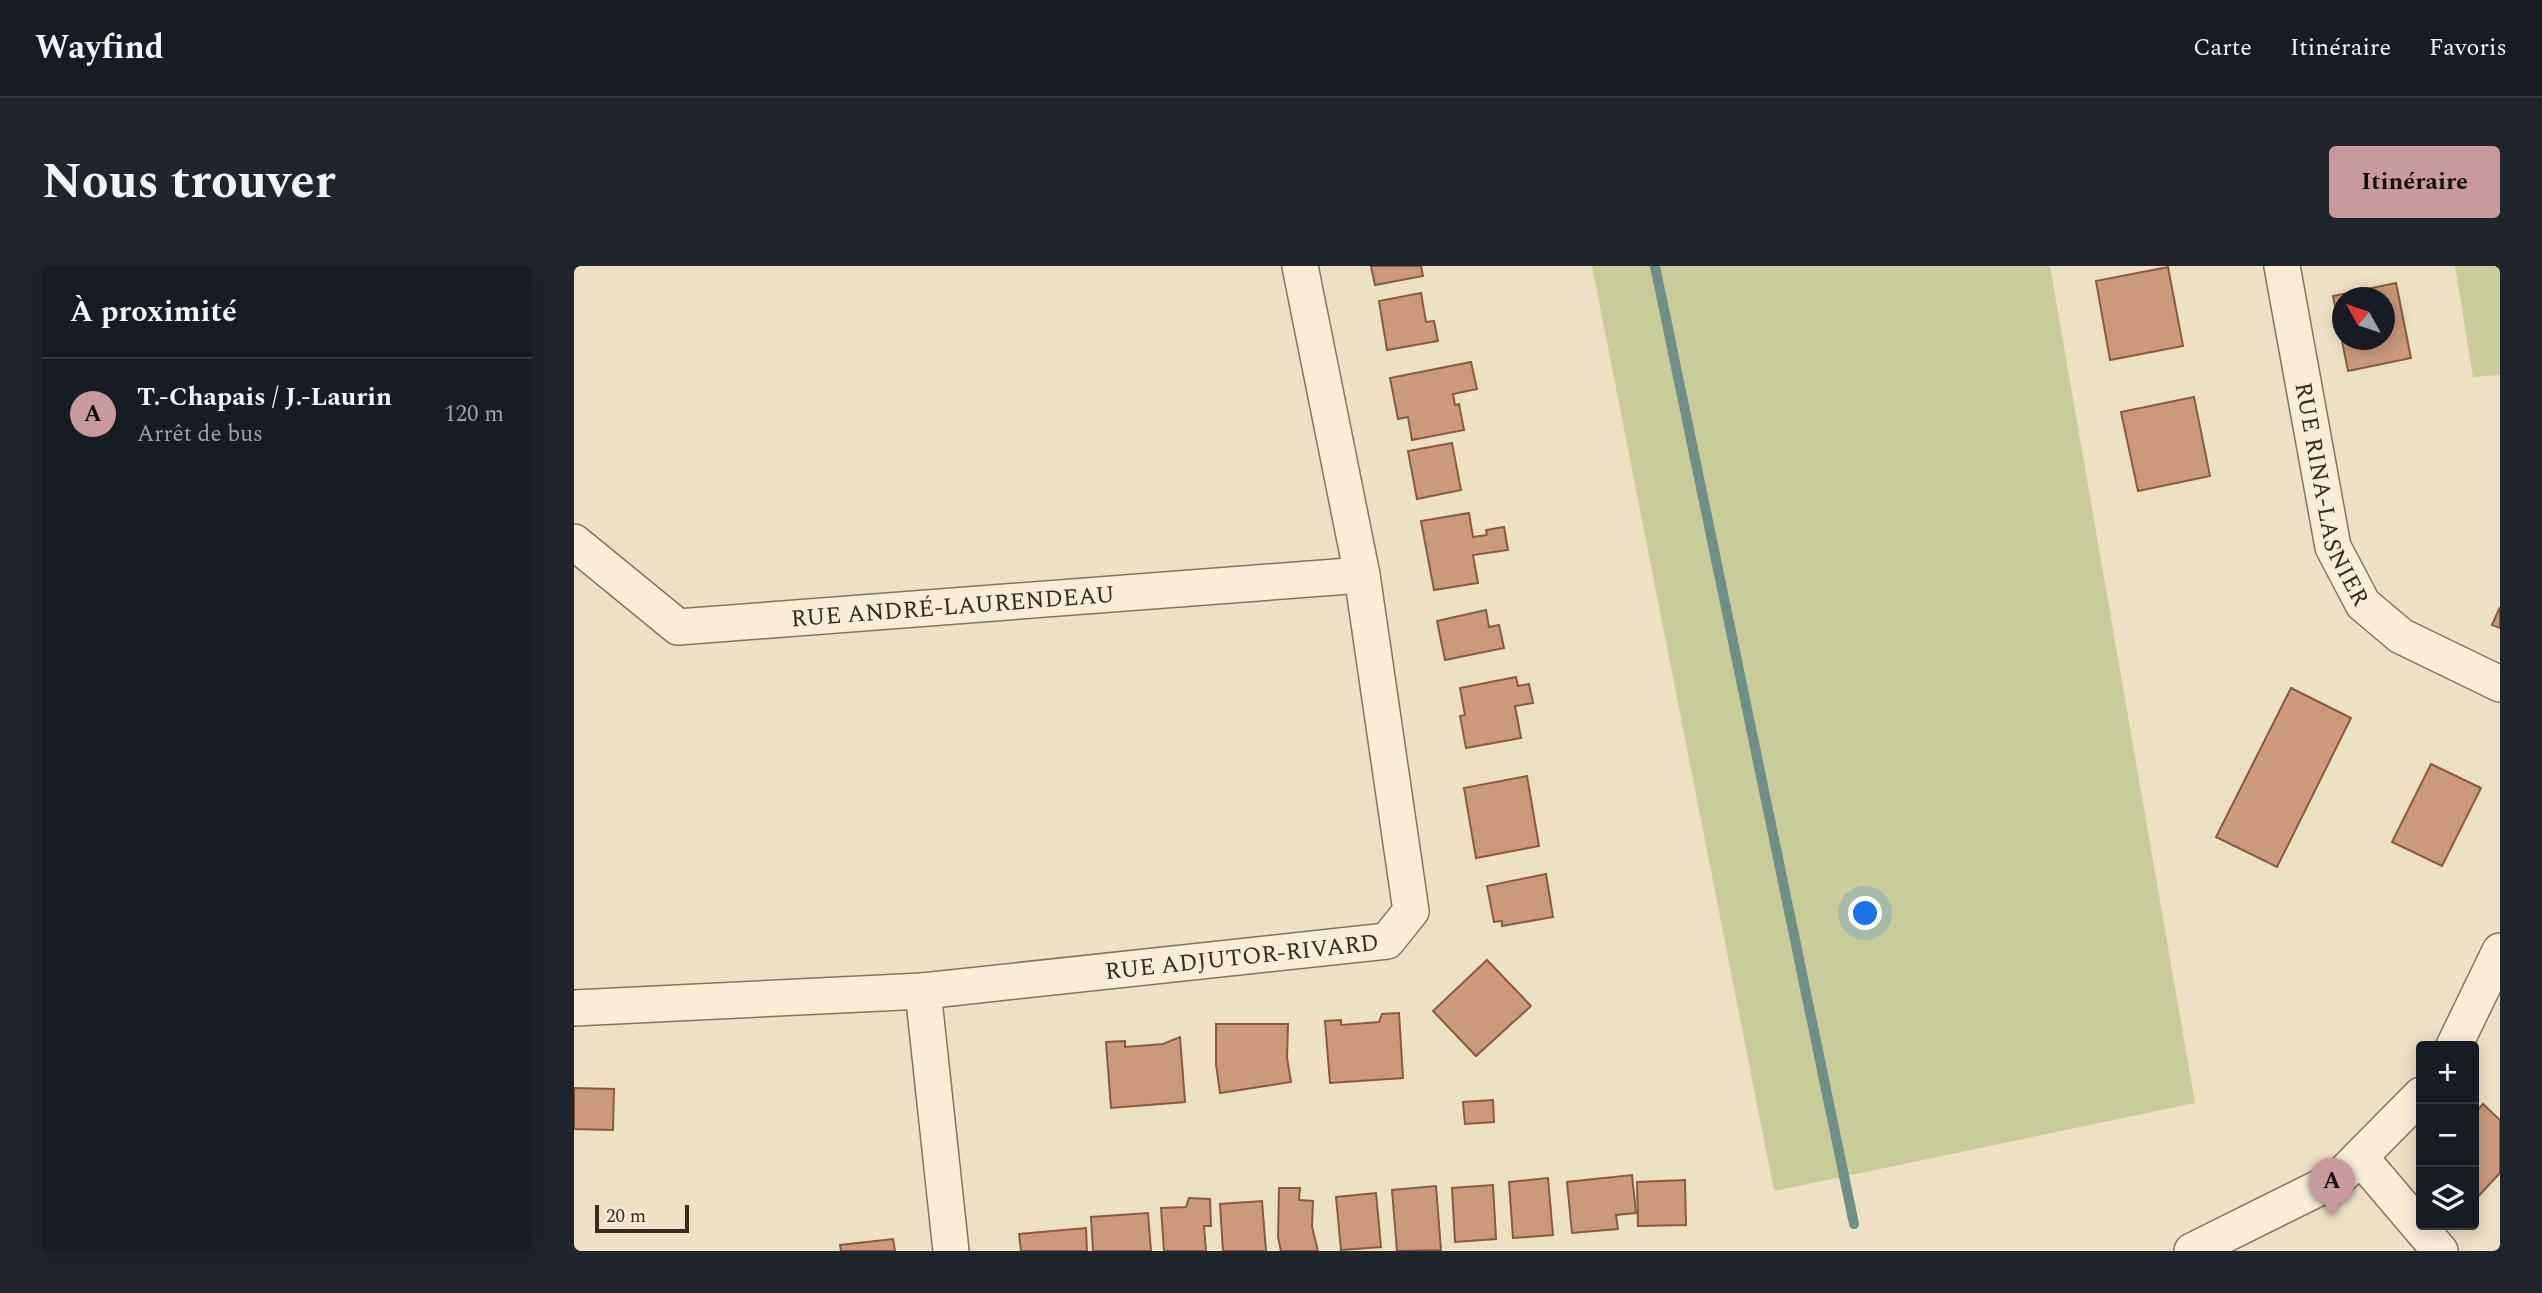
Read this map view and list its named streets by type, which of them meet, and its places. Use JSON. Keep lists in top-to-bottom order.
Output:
{
  "streets": {
    "street": ["RUE RINA-LASNIER", "RUE ANDRÉ-LAURENDEAU", "RUE ADJUTOR-RIVARD"]
  },
  "crossings": [
    ["RUE ANDRÉ-LAURENDEAU", "RUE ADJUTOR-RIVARD"]
  ],
  "scale_bar": "20 m",
  "north": "top left",
  "page": {
    "header": "Wayfind",
    "nav": ["Carte", "Itinéraire", "Favoris"],
    "title": "Nous trouver",
    "buttons": "Itinéraire",
    "heading": "À proximité",
    "list": [
      {
        "mark": "A",
        "name": "T.-Chapais / J.-Laurin",
        "note": "Arrêt de bus",
        "value": "120 m"
      }
    ],
    "map_buttons": ["+", "−"],
    "pins": "A",
    "scale": "20 m"
  }
}
